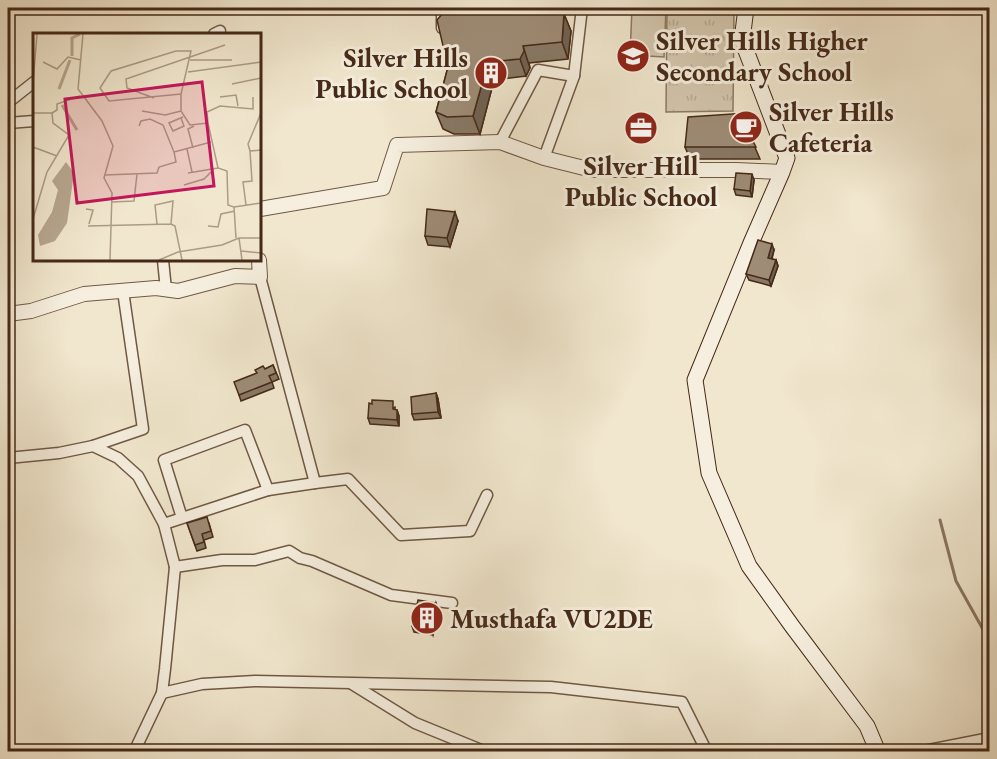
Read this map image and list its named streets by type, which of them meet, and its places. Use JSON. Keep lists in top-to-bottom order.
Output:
{
  "places": {
    "school or university": ["Silver Hills Higher Secondary School"],
    "building": ["Silver Hills Public School", "Musthafa VU2DE"],
    "cafe": ["Silver Hills Cafeteria"],
    "office": ["Silver Hill Public School"]
  }
}
